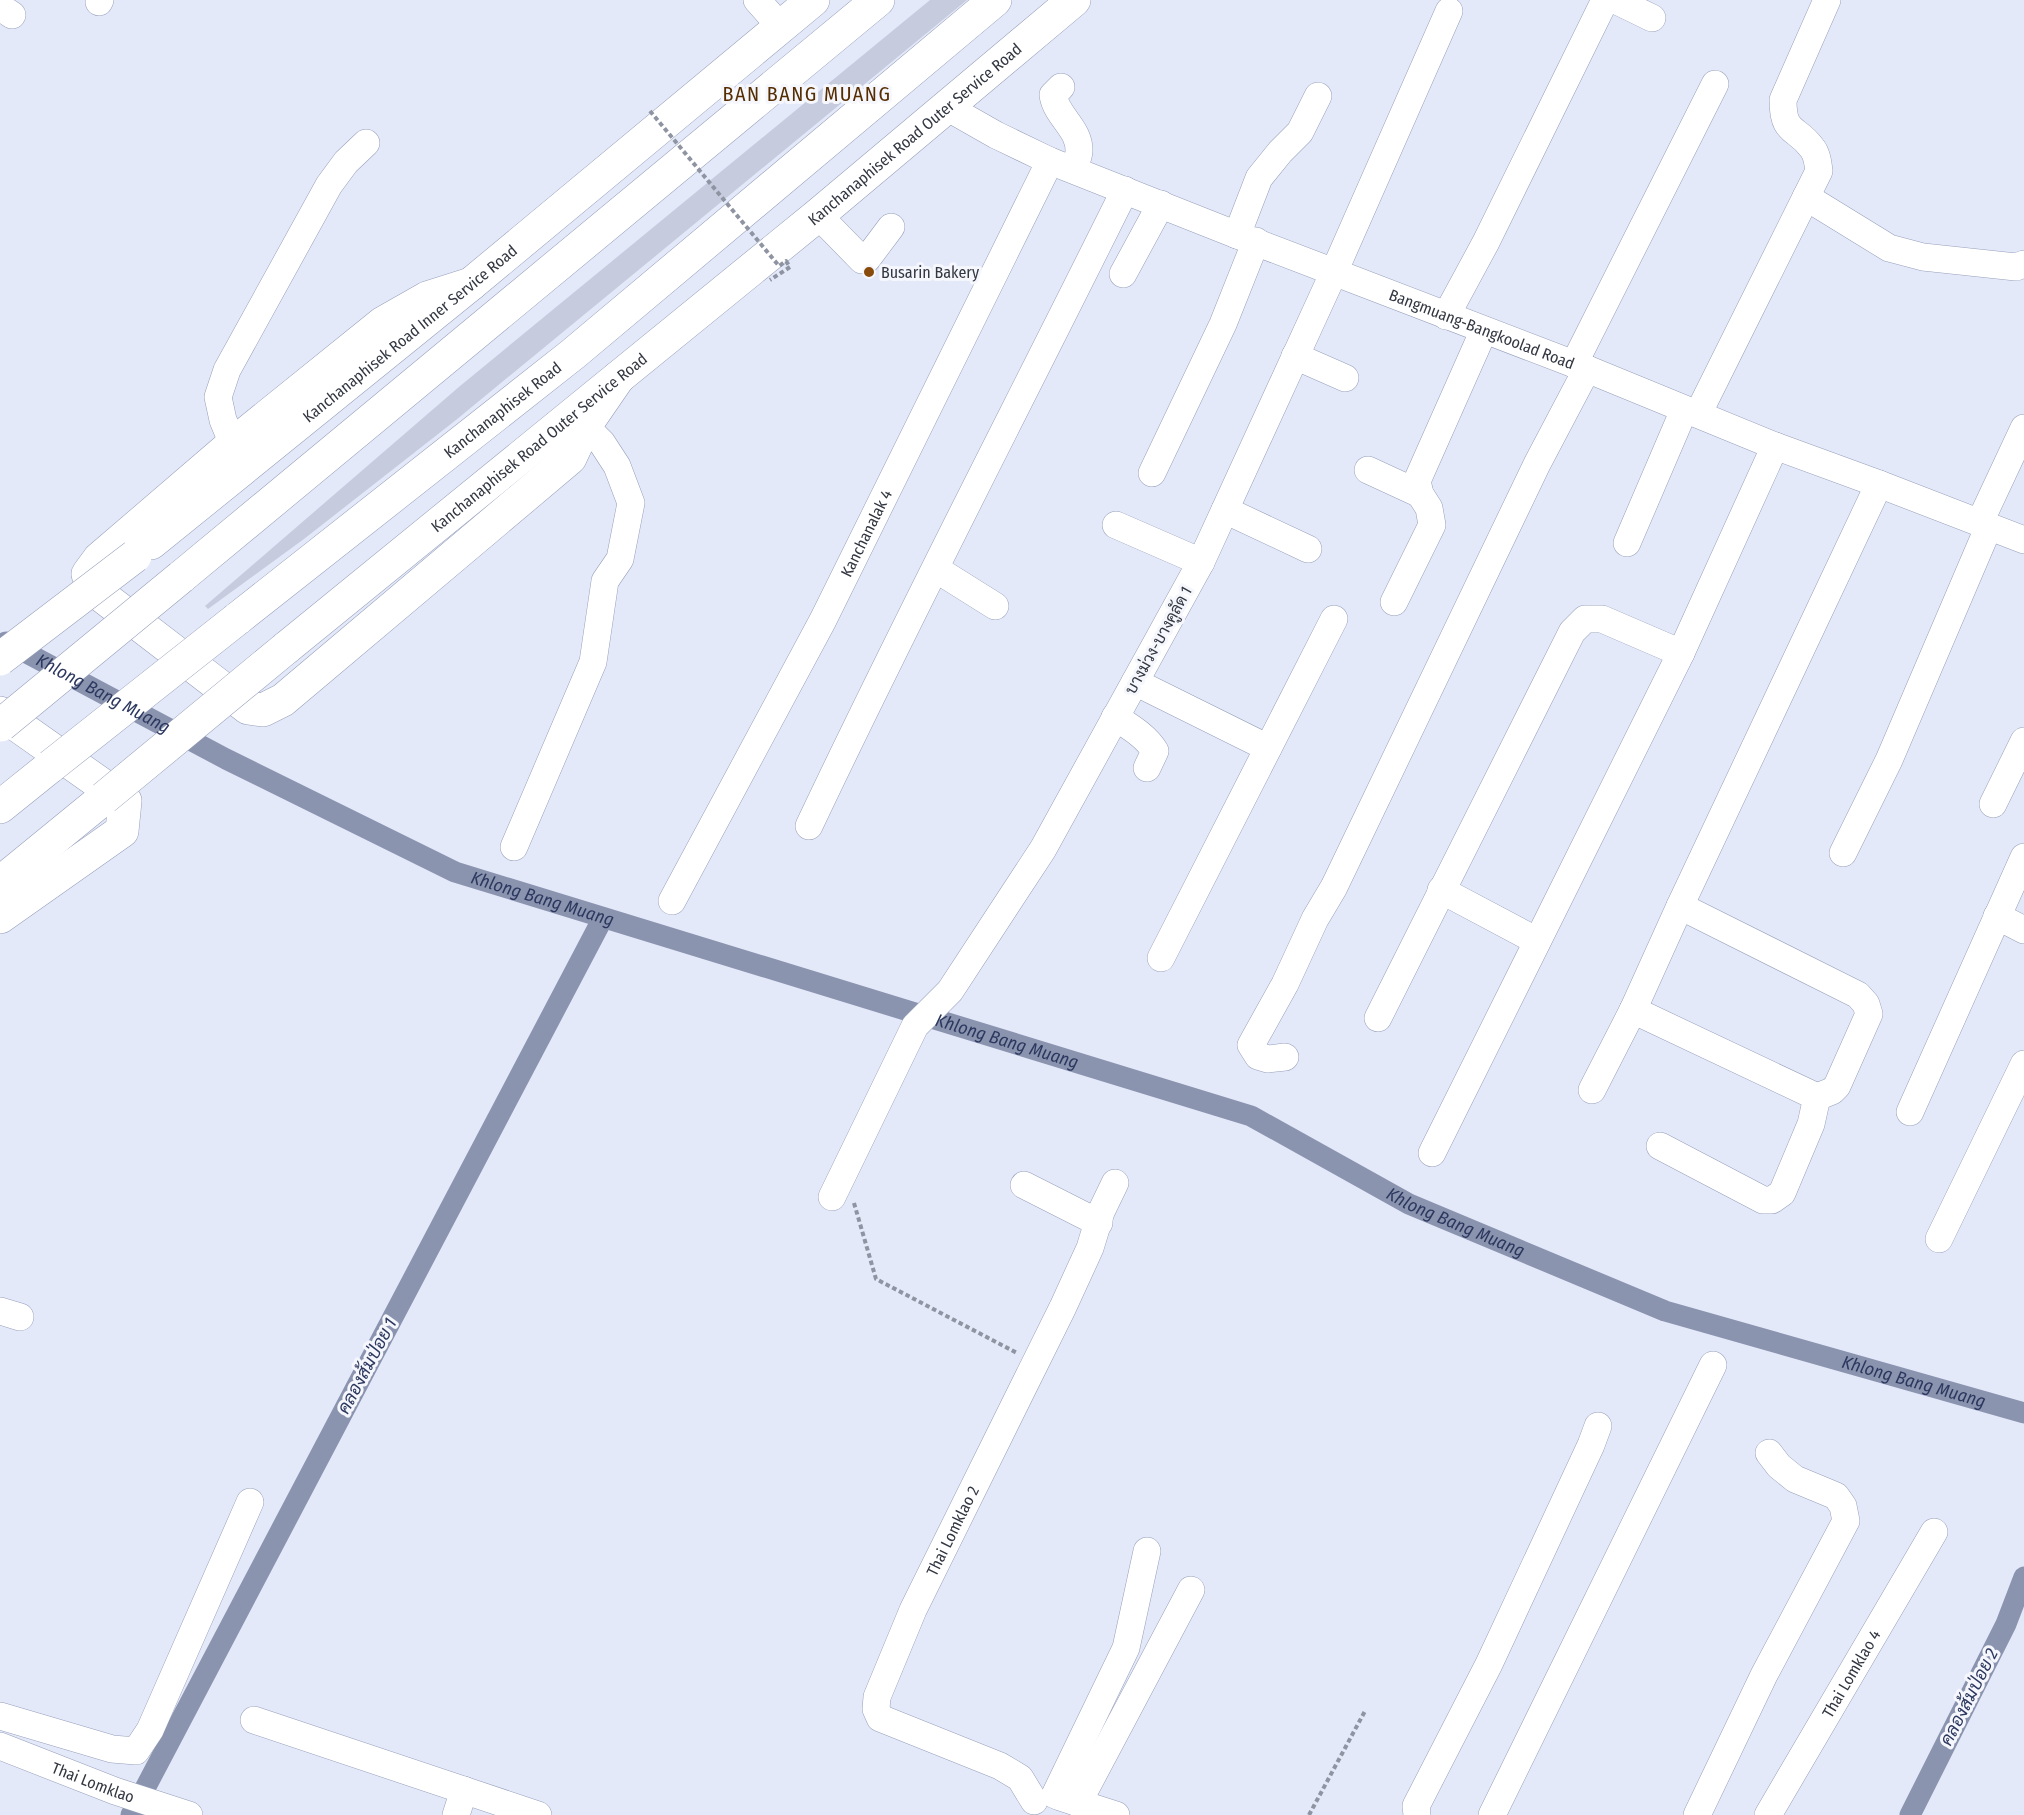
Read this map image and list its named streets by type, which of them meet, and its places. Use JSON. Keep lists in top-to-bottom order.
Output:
{
  "streets": {
    "main road": ["Kanchanaphisek Road Outer Service Road", "Kanchanaphisek Road Inner Service Road", "Kanchanaphisek Road"],
    "street": [
      "Bangmuang-Bangkoolad Road",
      "Kanchanalak 4",
      "บางม่วง-บางคูลัด 1",
      "Thai Lomklao 2",
      "Thai Lomklao 4",
      "Thai Lomklao"
    ]
  },
  "crossings": [
    ["Kanchanaphisek Road Outer Service Road", "Bangmuang-Bangkoolad Road"],
    ["Bangmuang-Bangkoolad Road", "Kanchanalak 4"],
    ["Bangmuang-Bangkoolad Road", "บางม่วง-บางคูลัด 1"]
  ],
  "districts": ["BAN BANG MUANG"],
  "water": ["Khlong Bang Muang", "คลองส้มป่อย 1", "คลองส้มป่อย 2"],
  "places": ["Busarin Bakery"]
}
